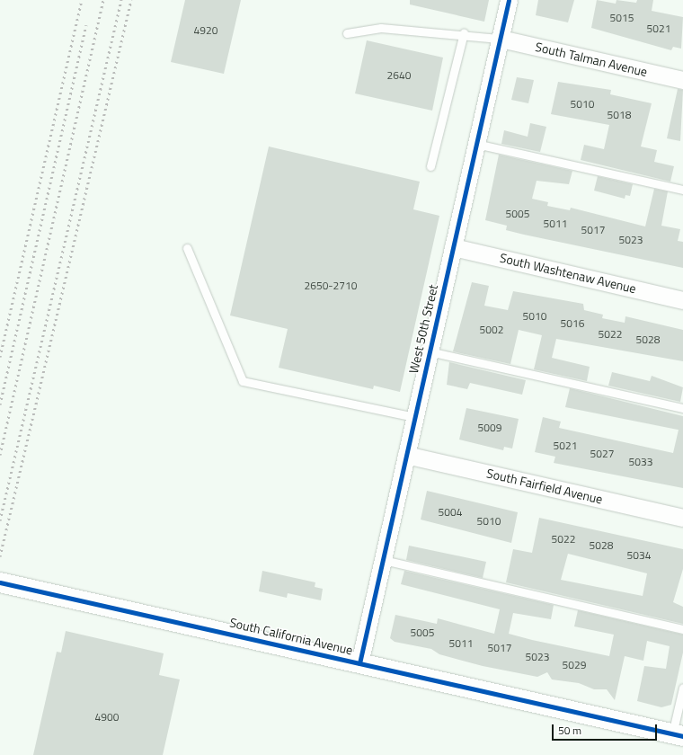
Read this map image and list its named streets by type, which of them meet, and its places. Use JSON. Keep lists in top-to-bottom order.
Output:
{
  "streets": {
    "street": [
      "South Talman Avenue",
      "South Washtenaw Avenue",
      "West 50th Street",
      "South Fairfield Avenue",
      "South California Avenue"
    ]
  },
  "crossings": [
    ["South Talman Avenue", "West 50th Street"],
    ["South Washtenaw Avenue", "West 50th Street"],
    ["West 50th Street", "South Fairfield Avenue"],
    ["West 50th Street", "South California Avenue"]
  ],
  "house_numbers": [
    "5015",
    "5021",
    "4920",
    "2640",
    "5010",
    "5018",
    "5005",
    "5011",
    "5017",
    "5023",
    "2650-2710",
    "5010",
    "5016",
    "5002",
    "5022",
    "5028",
    "5009",
    "5021",
    "5027",
    "5033",
    "5004",
    "5010",
    "5022",
    "5028",
    "5034",
    "5005",
    "5011",
    "5017",
    "5023",
    "5029",
    "4900"
  ],
  "scale_bar": "50 m"
}
